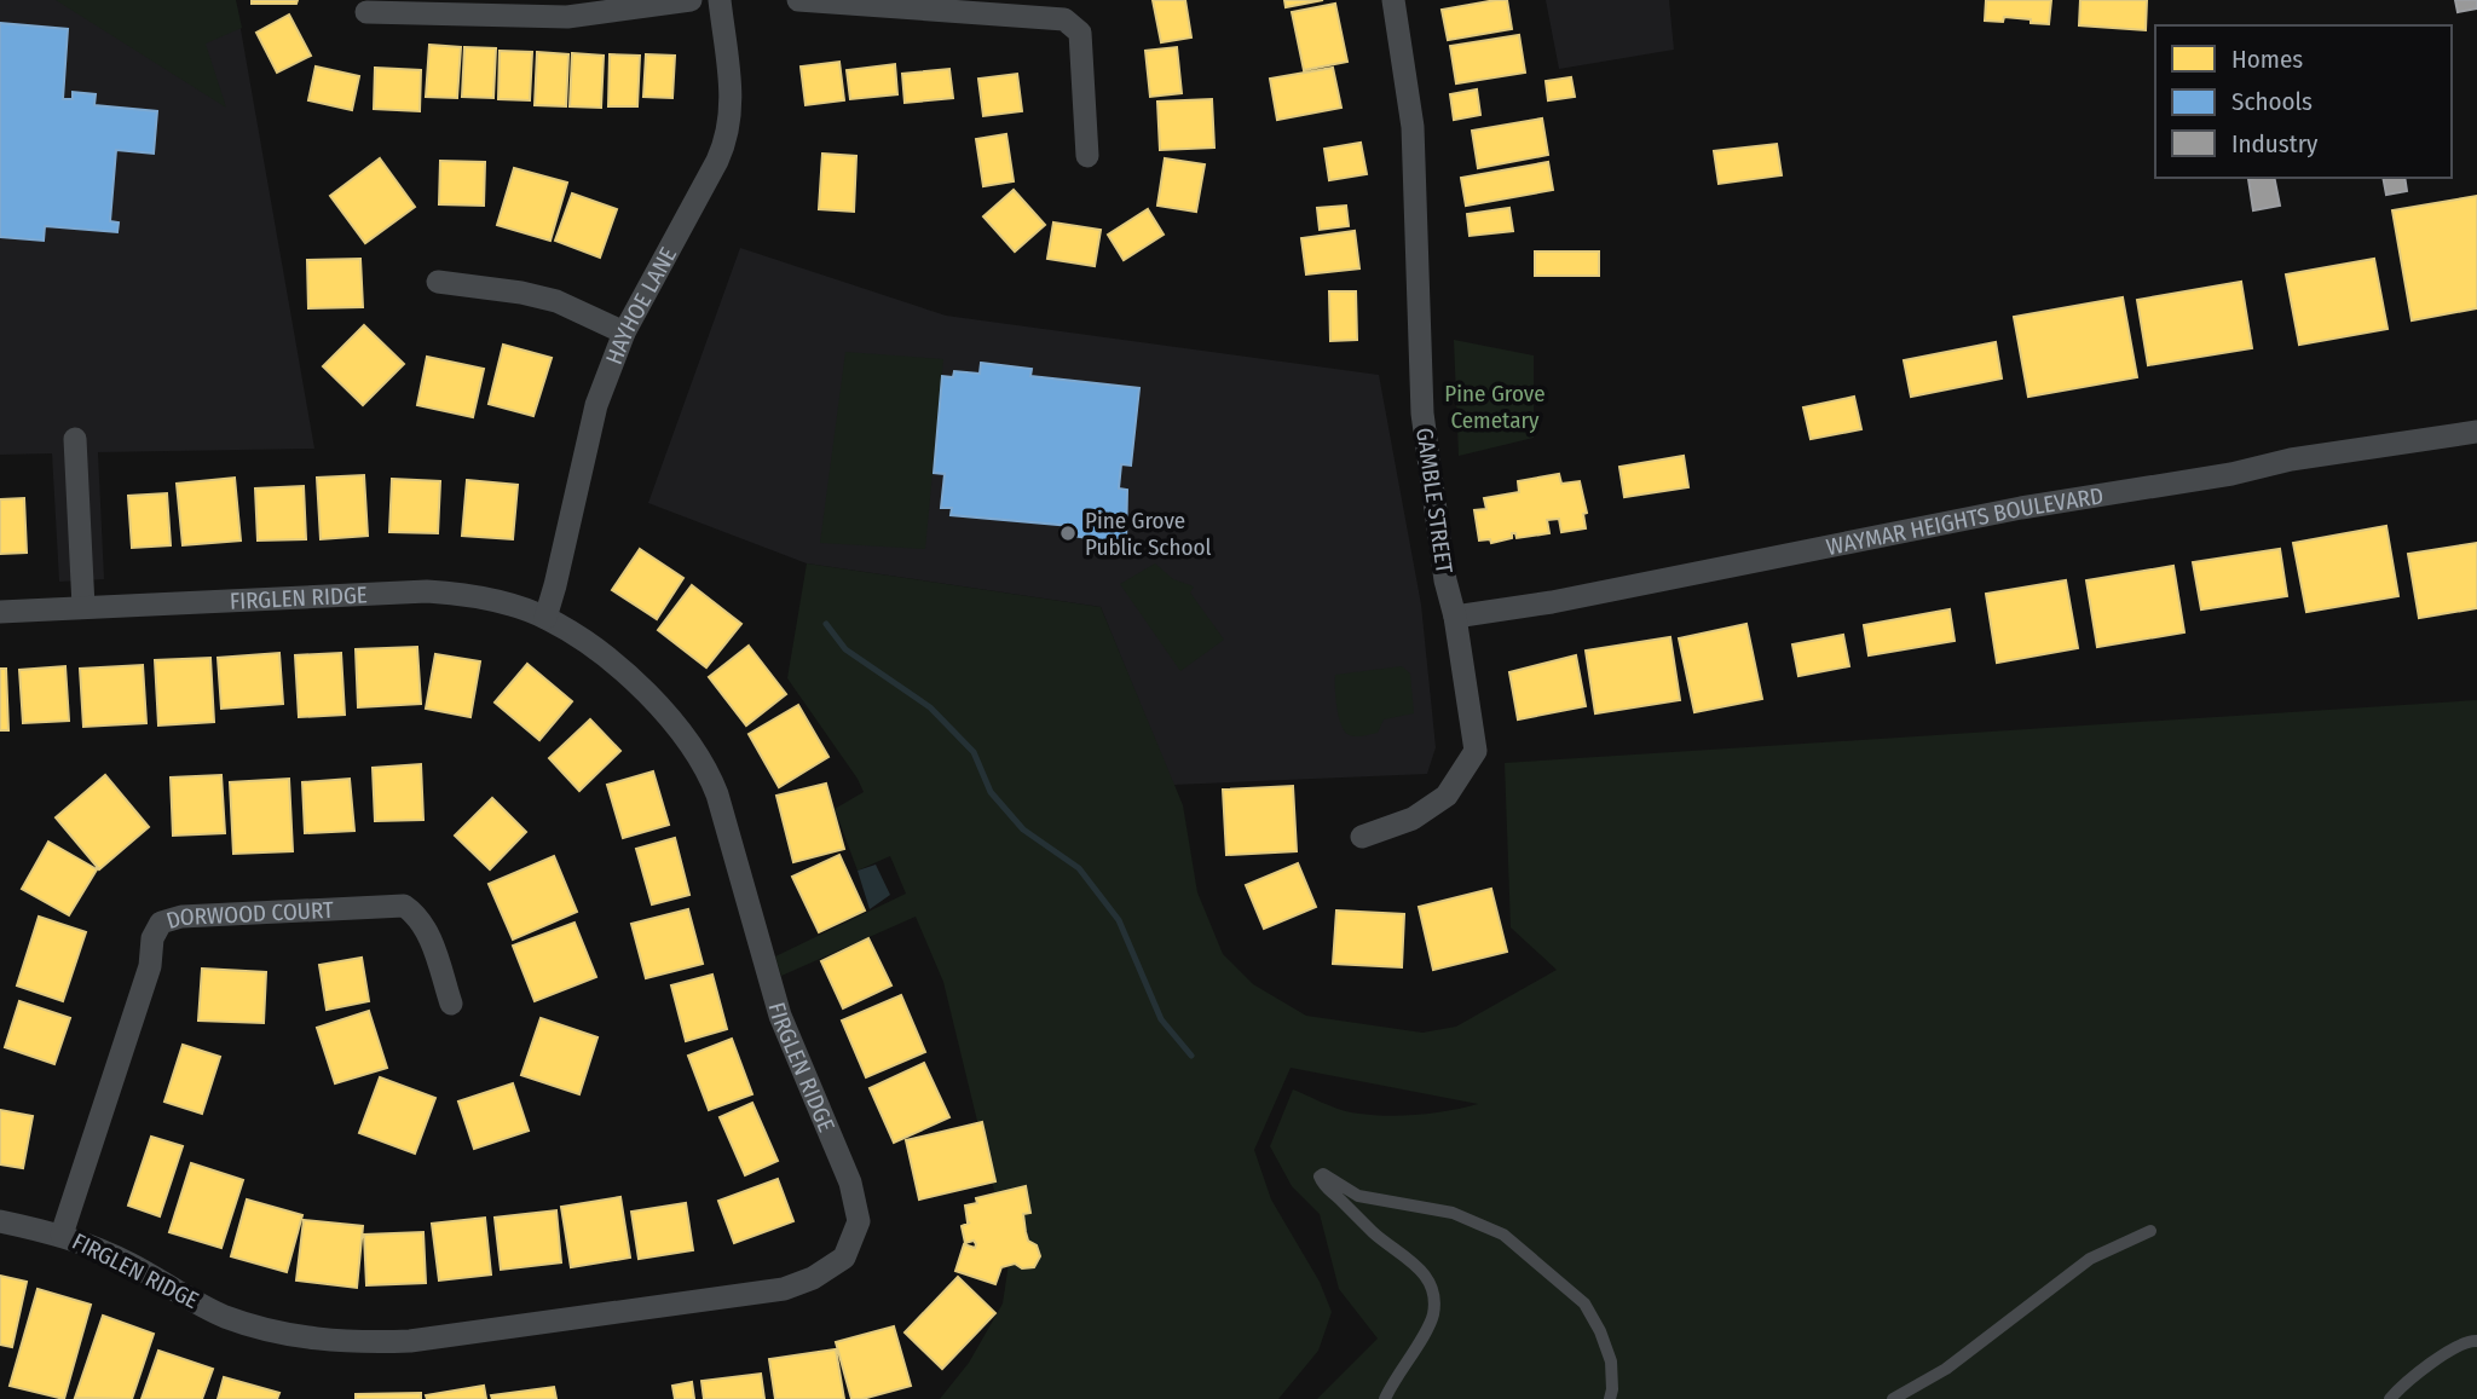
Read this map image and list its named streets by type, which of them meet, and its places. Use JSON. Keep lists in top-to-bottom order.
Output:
{
  "streets": {
    "street": [
      "HAYHOE LANE",
      "GAMBLE STREET",
      "WAYMAR HEIGHTS BOULEVARD",
      "FIRGLEN RIDGE",
      "DORWOOD COURT"
    ]
  },
  "crossings": [
    ["HAYHOE LANE", "FIRGLEN RIDGE"],
    ["GAMBLE STREET", "WAYMAR HEIGHTS BOULEVARD"],
    ["FIRGLEN RIDGE", "DORWOOD COURT"]
  ],
  "parks": ["Pine Grove Cemetary"],
  "places": ["Pine Grove Public School"],
  "legend": ["Homes", "Schools", "Industry"]
}
